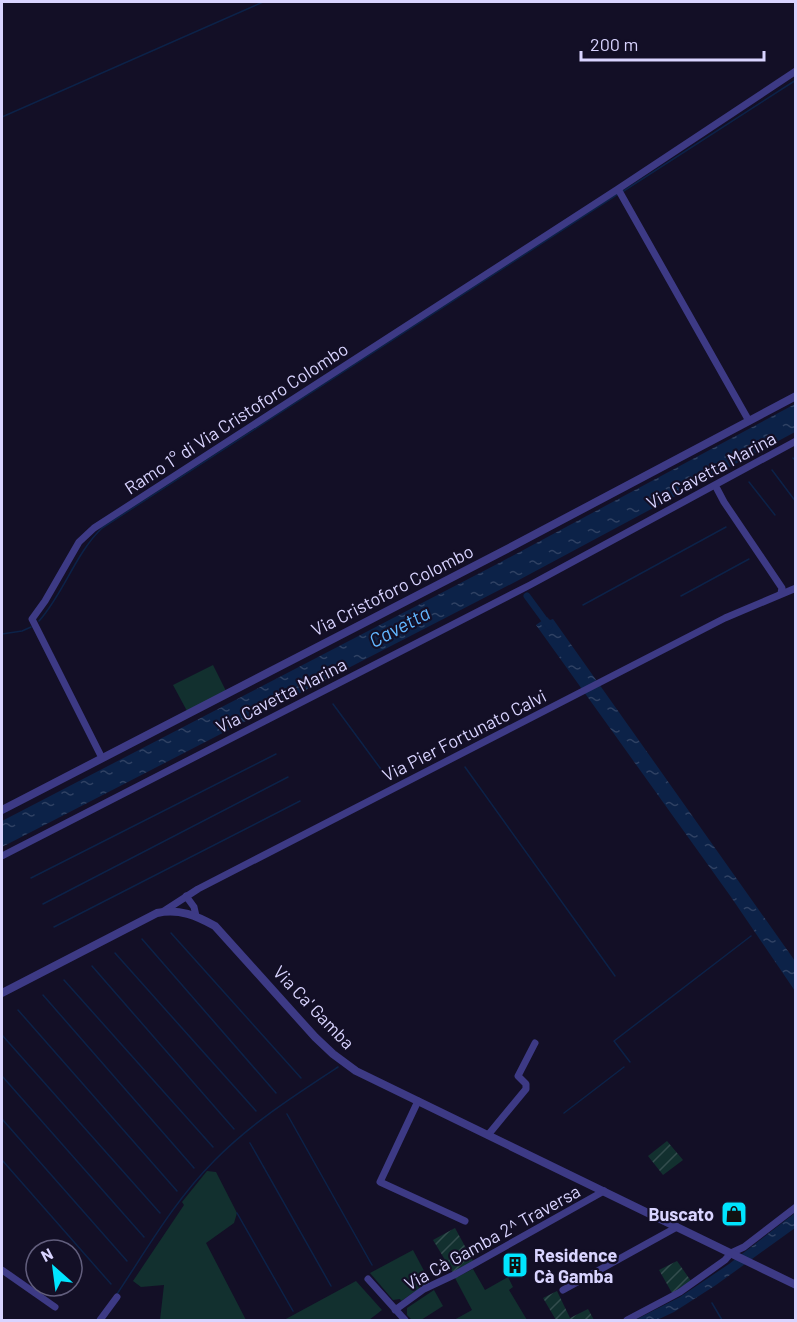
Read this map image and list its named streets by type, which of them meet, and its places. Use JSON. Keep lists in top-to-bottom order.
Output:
{
  "streets": {
    "street": [
      "Ramo 1° di Via Cristoforo Colombo",
      "Via Cavetta Marina",
      "Via Cristoforo Colombo",
      "Via Pier Fortunato Calvi",
      "Via Ca' Gamba",
      "Via Cà Gamba 2^ Traversa"
    ]
  },
  "crossings": [
    ["Ramo 1° di Via Cristoforo Colombo", "Via Cristoforo Colombo"],
    ["Via Pier Fortunato Calvi", "Via Ca' Gamba"],
    ["Via Ca' Gamba", "Via Cà Gamba 2^ Traversa"]
  ],
  "water": ["Cavetta"],
  "places": {
    "shop": ["Buscato"],
    "building": ["Residence Cà Gamba"]
  },
  "scale_bar": "200 m",
  "north": "top left"
}
